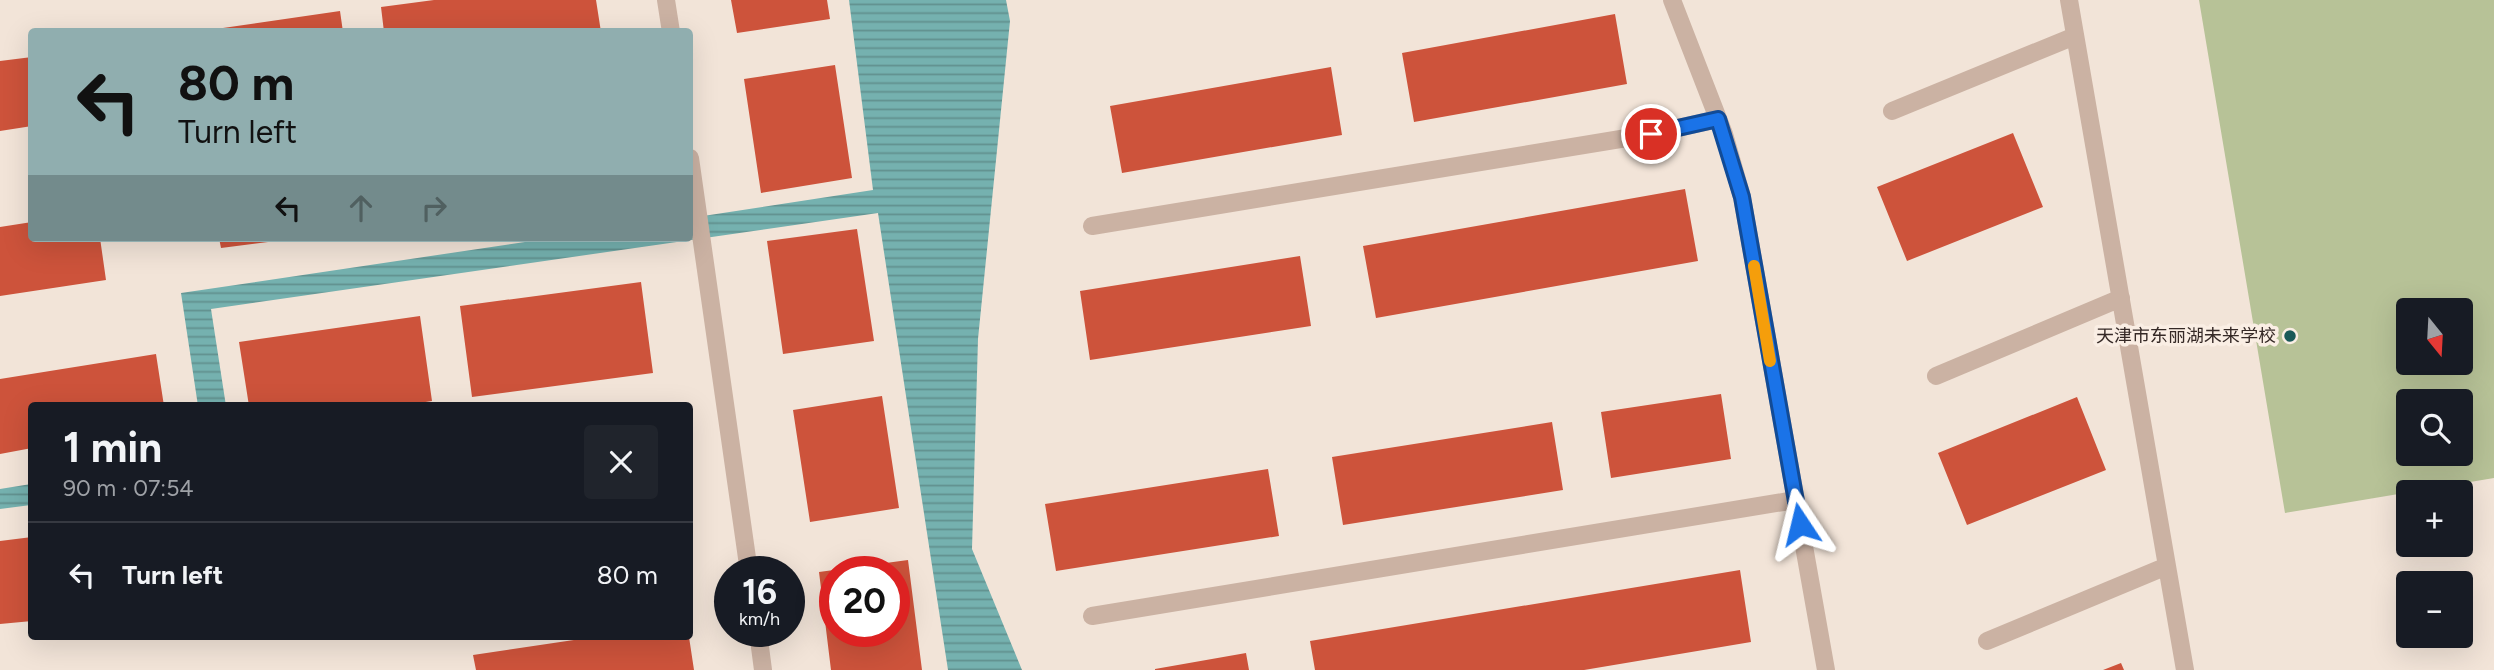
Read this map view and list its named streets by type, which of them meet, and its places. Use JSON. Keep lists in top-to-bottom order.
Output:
{
  "places": ["天津市东丽湖未来学校"],
  "north": "bottom",
  "page": {
    "turn": ["80 m", "Turn left"],
    "map_buttons": ["+", "−"],
    "heading": ["1 min", "90 m · 07:54"],
    "list": [
      {
        "name": "Turn left",
        "value": "80 m"
      }
    ],
    "speed": "16 km/h",
    "limit": "20"
  }
}
